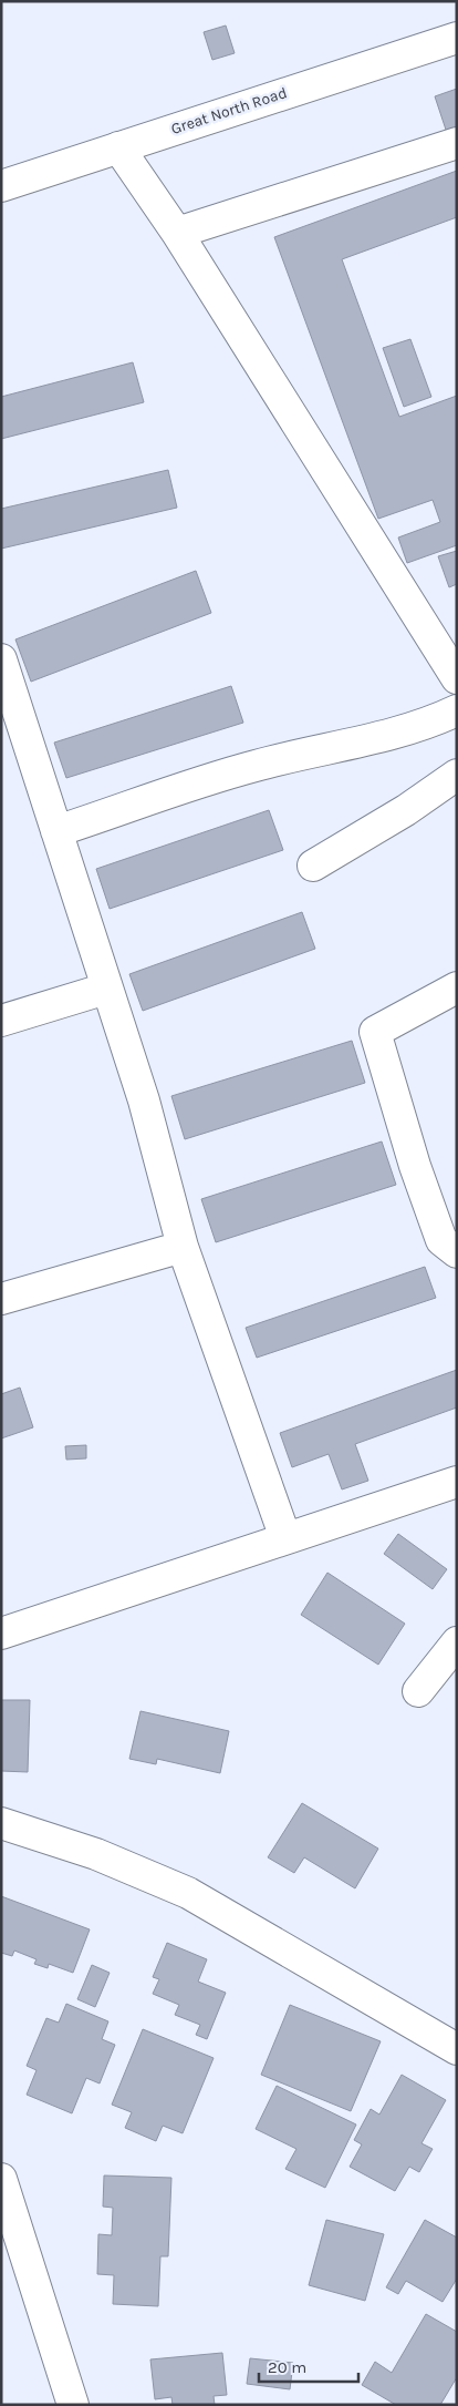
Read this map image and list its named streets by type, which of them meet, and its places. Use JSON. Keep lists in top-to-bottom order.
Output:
{
  "streets": {
    "main road": ["Great North Road"]
  },
  "scale_bar": "20 m"
}
